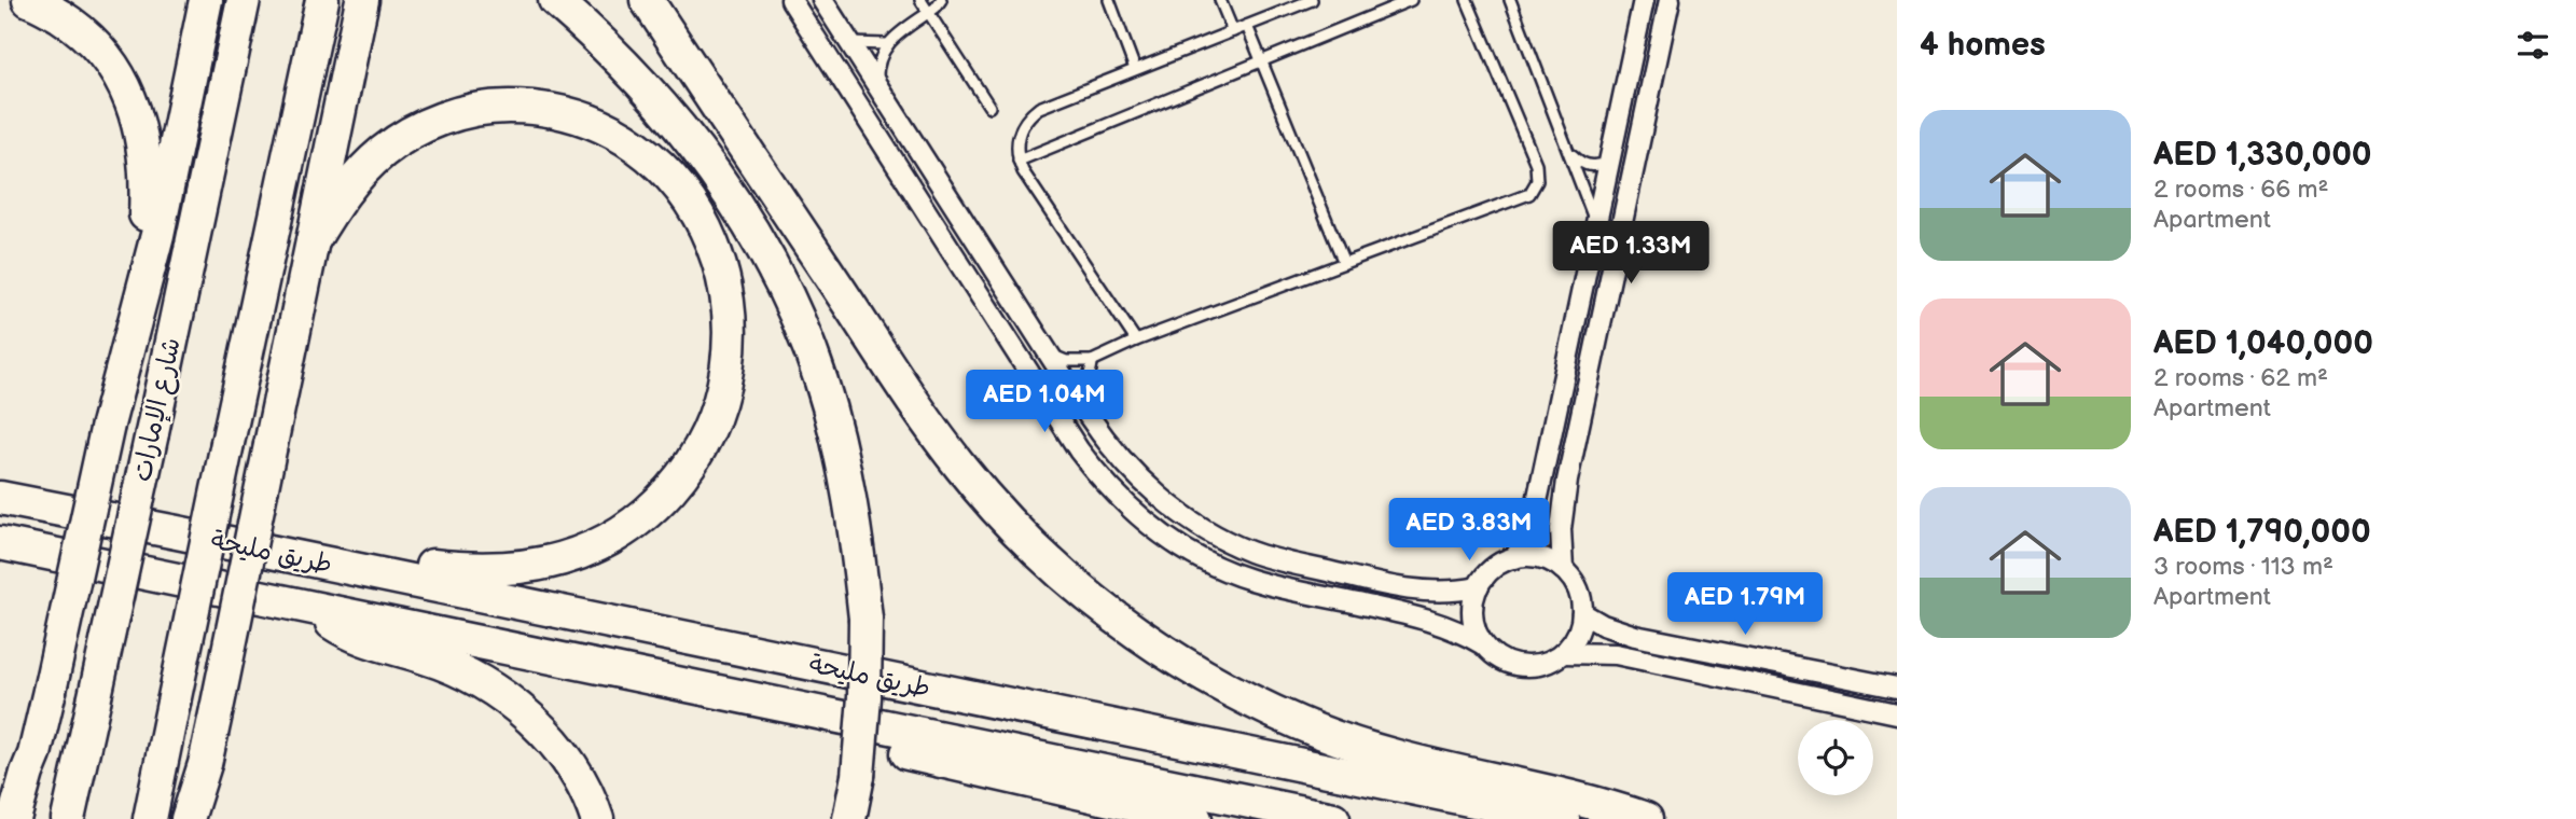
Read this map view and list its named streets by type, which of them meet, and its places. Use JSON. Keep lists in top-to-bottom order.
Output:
{
  "streets": {
    "highway": ["شارع الإمارات", "طريق مليحة"]
  },
  "page": {
    "heading": "4 homes",
    "list": [
      {
        "name": "AED 1,330,000",
        "note": "2 rooms · 66 m² · Apartment"
      },
      {
        "name": "AED 1,040,000",
        "note": "2 rooms · 62 m² · Apartment"
      },
      {
        "name": "AED 1,790,000",
        "note": "3 rooms · 113 m² · Apartment"
      }
    ],
    "price": [
      "AED 1.33M",
      "AED 1.04M",
      "AED 3.83M",
      "AED 1.79M"
    ]
  }
}
